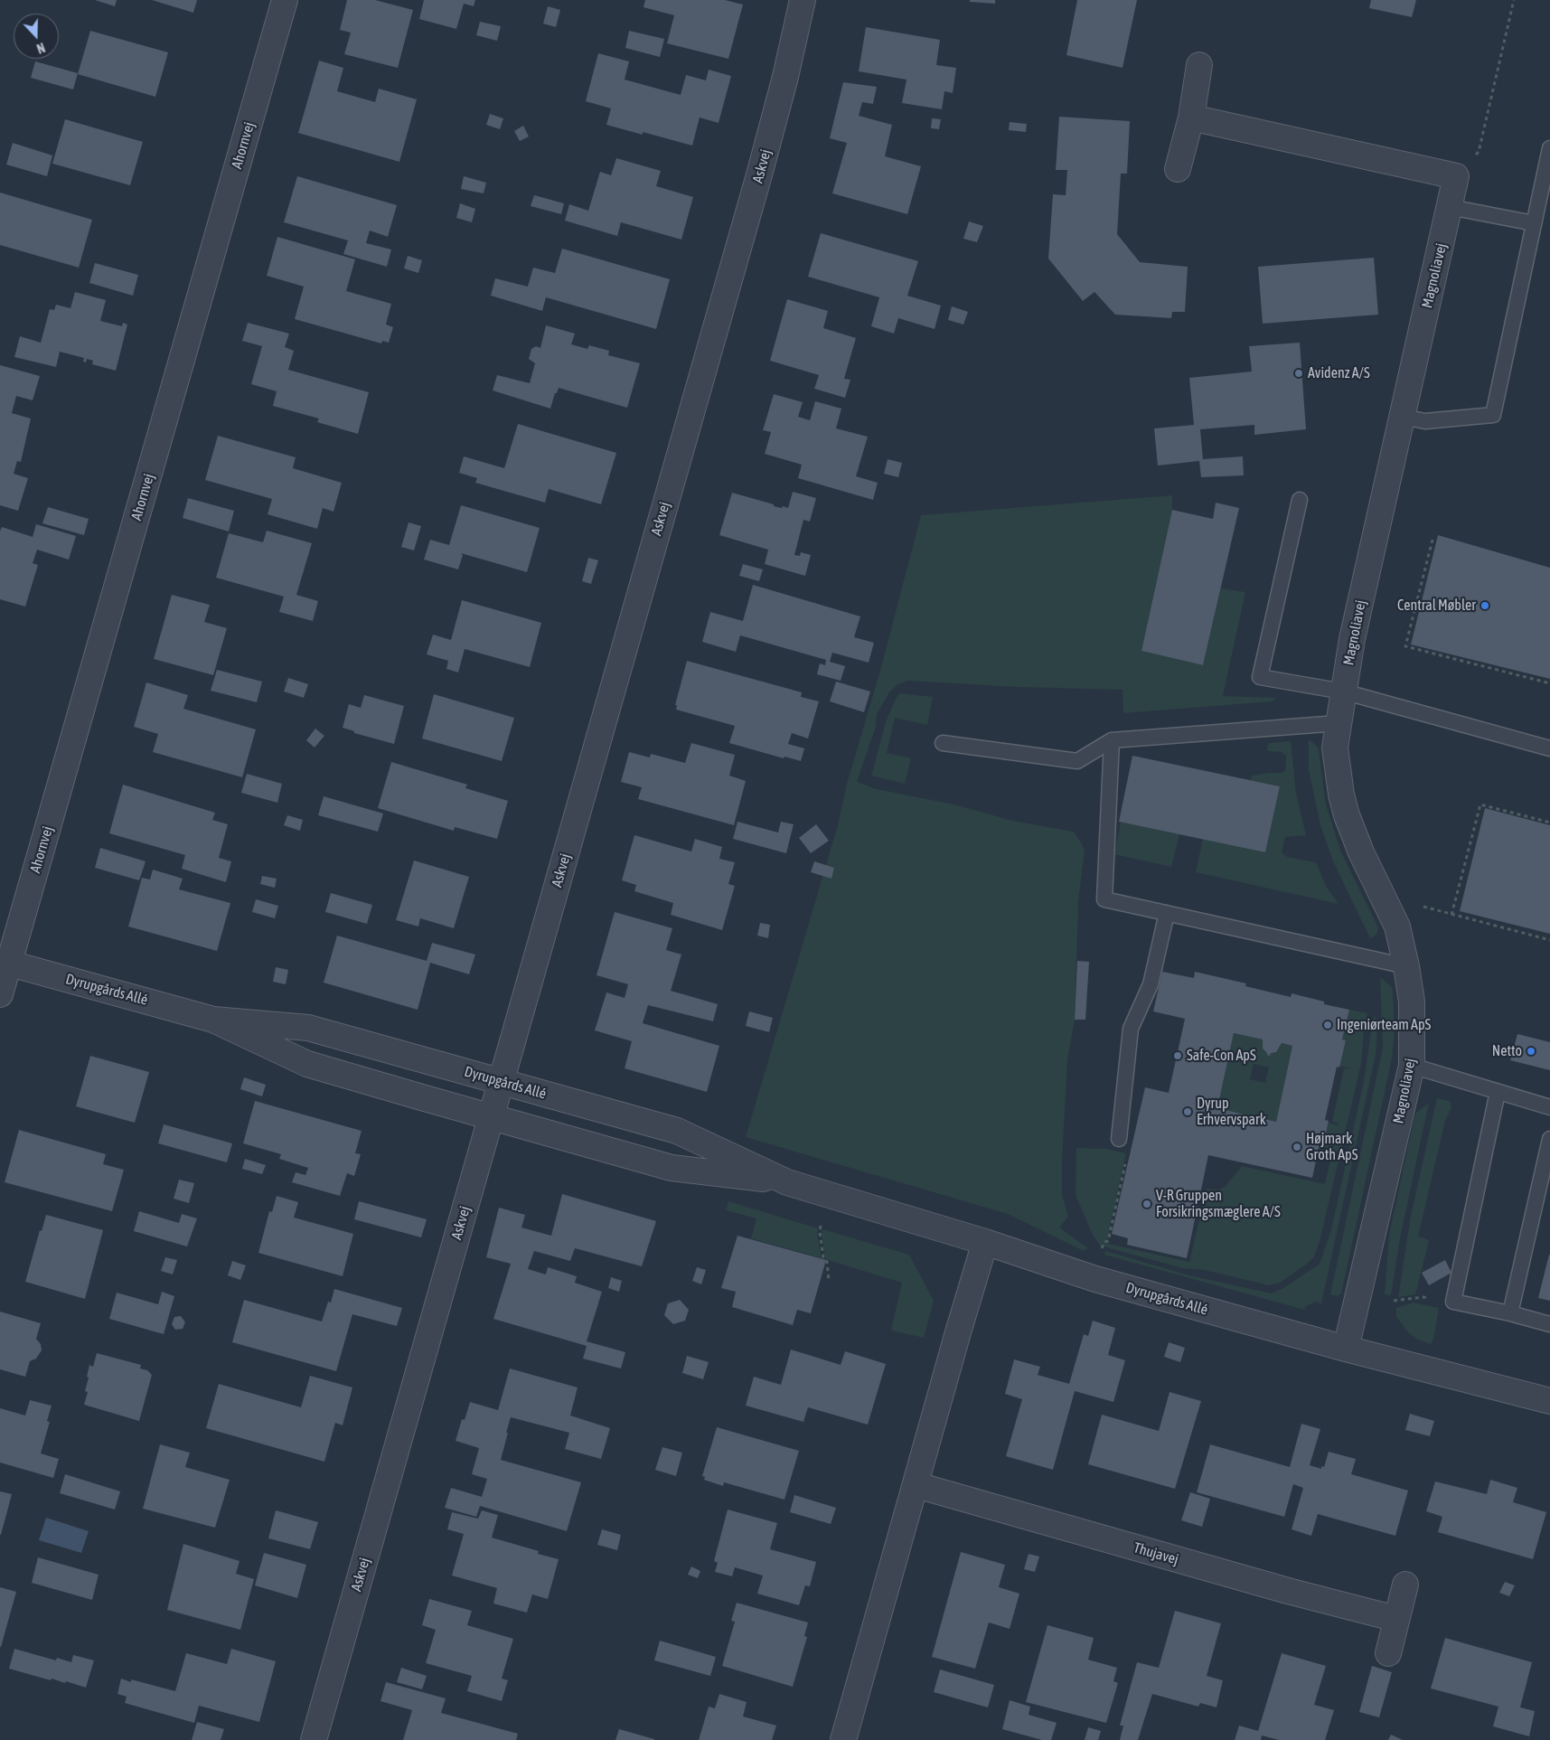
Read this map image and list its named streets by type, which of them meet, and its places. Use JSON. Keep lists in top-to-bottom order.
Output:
{
  "streets": {
    "street": [
      "Ahornvej",
      "Askvej",
      "Magnoliavej",
      "Dyrupgårds Allé",
      "Thujavej"
    ]
  },
  "crossings": [
    ["Ahornvej", "Dyrupgårds Allé"],
    ["Askvej", "Dyrupgårds Allé"],
    ["Magnoliavej", "Dyrupgårds Allé"]
  ],
  "places": [
    "Avidenz A/S",
    "Central Møbler",
    "Ingeniørteam ApS",
    "Netto",
    "Safe-Con ApS",
    "Dyrup Erhvervspark",
    "Højmark Groth ApS",
    "V-R Gruppen Forsikringsmæglere A/S"
  ],
  "north": "bottom"
}
